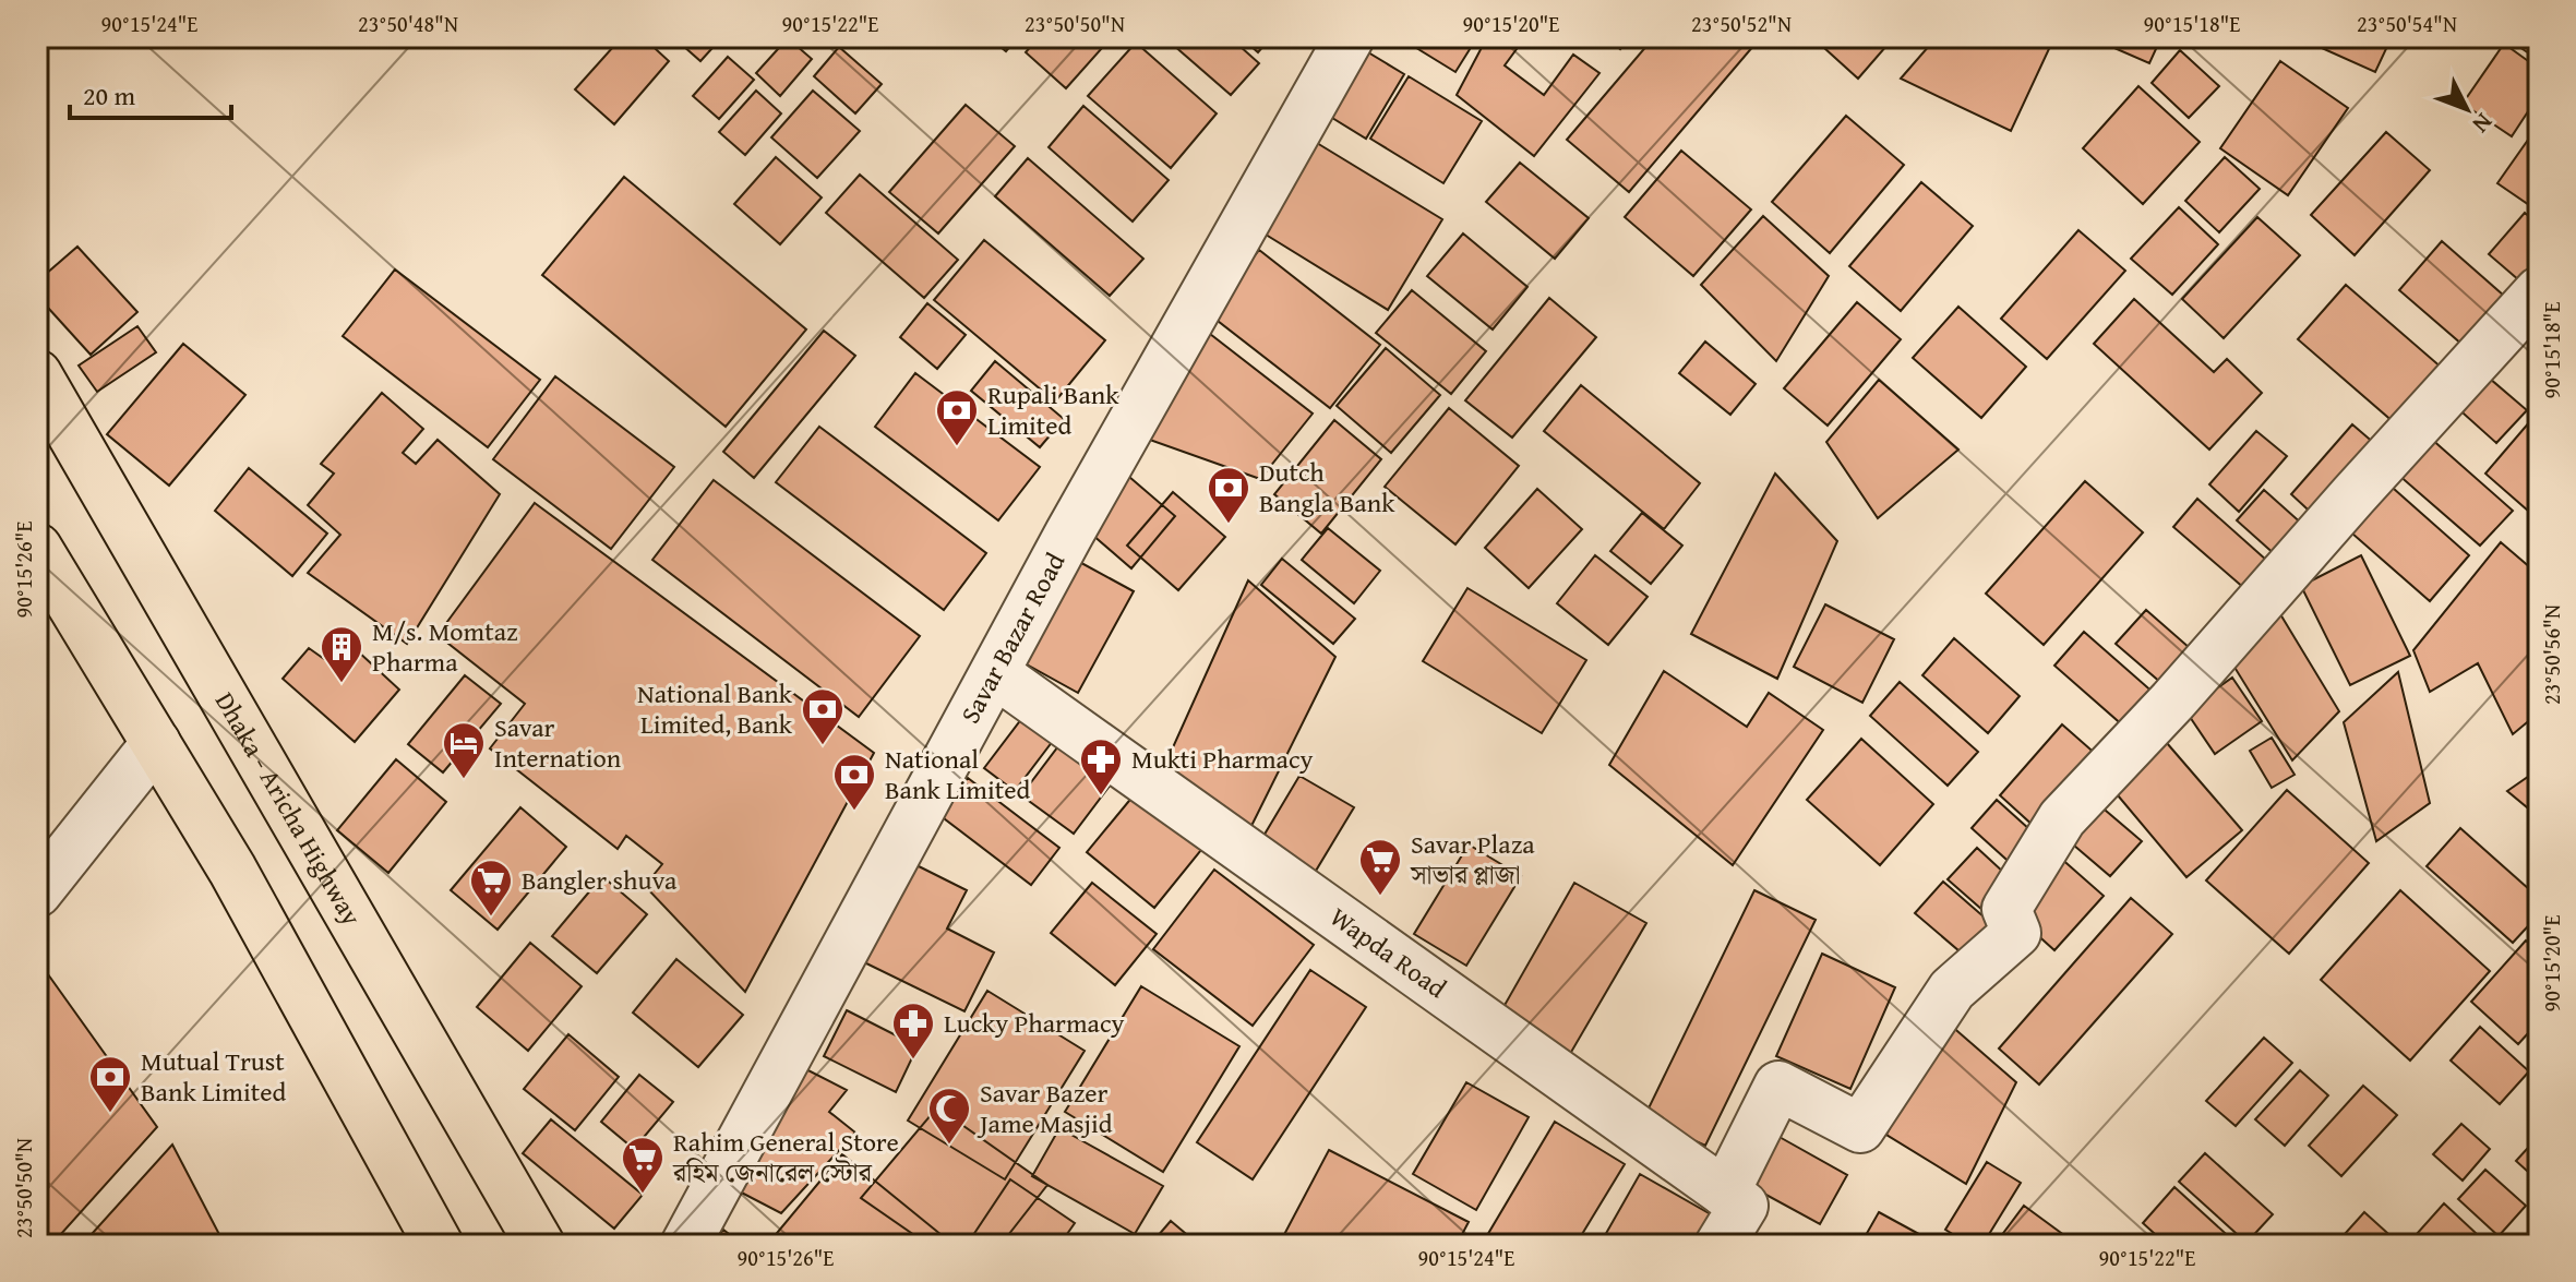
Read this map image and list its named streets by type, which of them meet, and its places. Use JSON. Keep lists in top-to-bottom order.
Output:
{
  "streets": {
    "highway": ["Dhaka - Aricha Highway"],
    "street": ["Savar Bazar Road", "Wapda Road"]
  },
  "crossings": [
    ["Savar Bazar Road", "Wapda Road"]
  ],
  "places": {
    "bank": [
      "Rupali Bank Limited",
      "Dutch Bangla Bank",
      "National Bank Limited, Bank",
      "National Bank Limited",
      "Mutual Trust Bank Limited"
    ],
    "building": ["M/s. Momtaz Pharma"],
    "hotel": ["Savar Internation"],
    "pharmacy": ["Mukti Pharmacy", "Lucky Pharmacy"],
    "supermarket": ["Savar Plaza সাভার প্লাজা", "Bangler shuva", "Rahim General Store রহিম জেনারেল স্টোর"],
    "mosque": ["Savar Bazer Jame Masjid"]
  },
  "scale_bar": "20 m",
  "north": "bottom right",
  "coordinates": [
    "90°15'24\"E",
    "23°50'48\"N",
    "90°15'22\"E",
    "23°50'50\"N",
    "90°15'20\"E",
    "23°50'52\"N",
    "90°15'18\"E",
    "23°50'54\"N",
    "90°15'26\"E",
    "23°50'56\"N"
  ]
}
